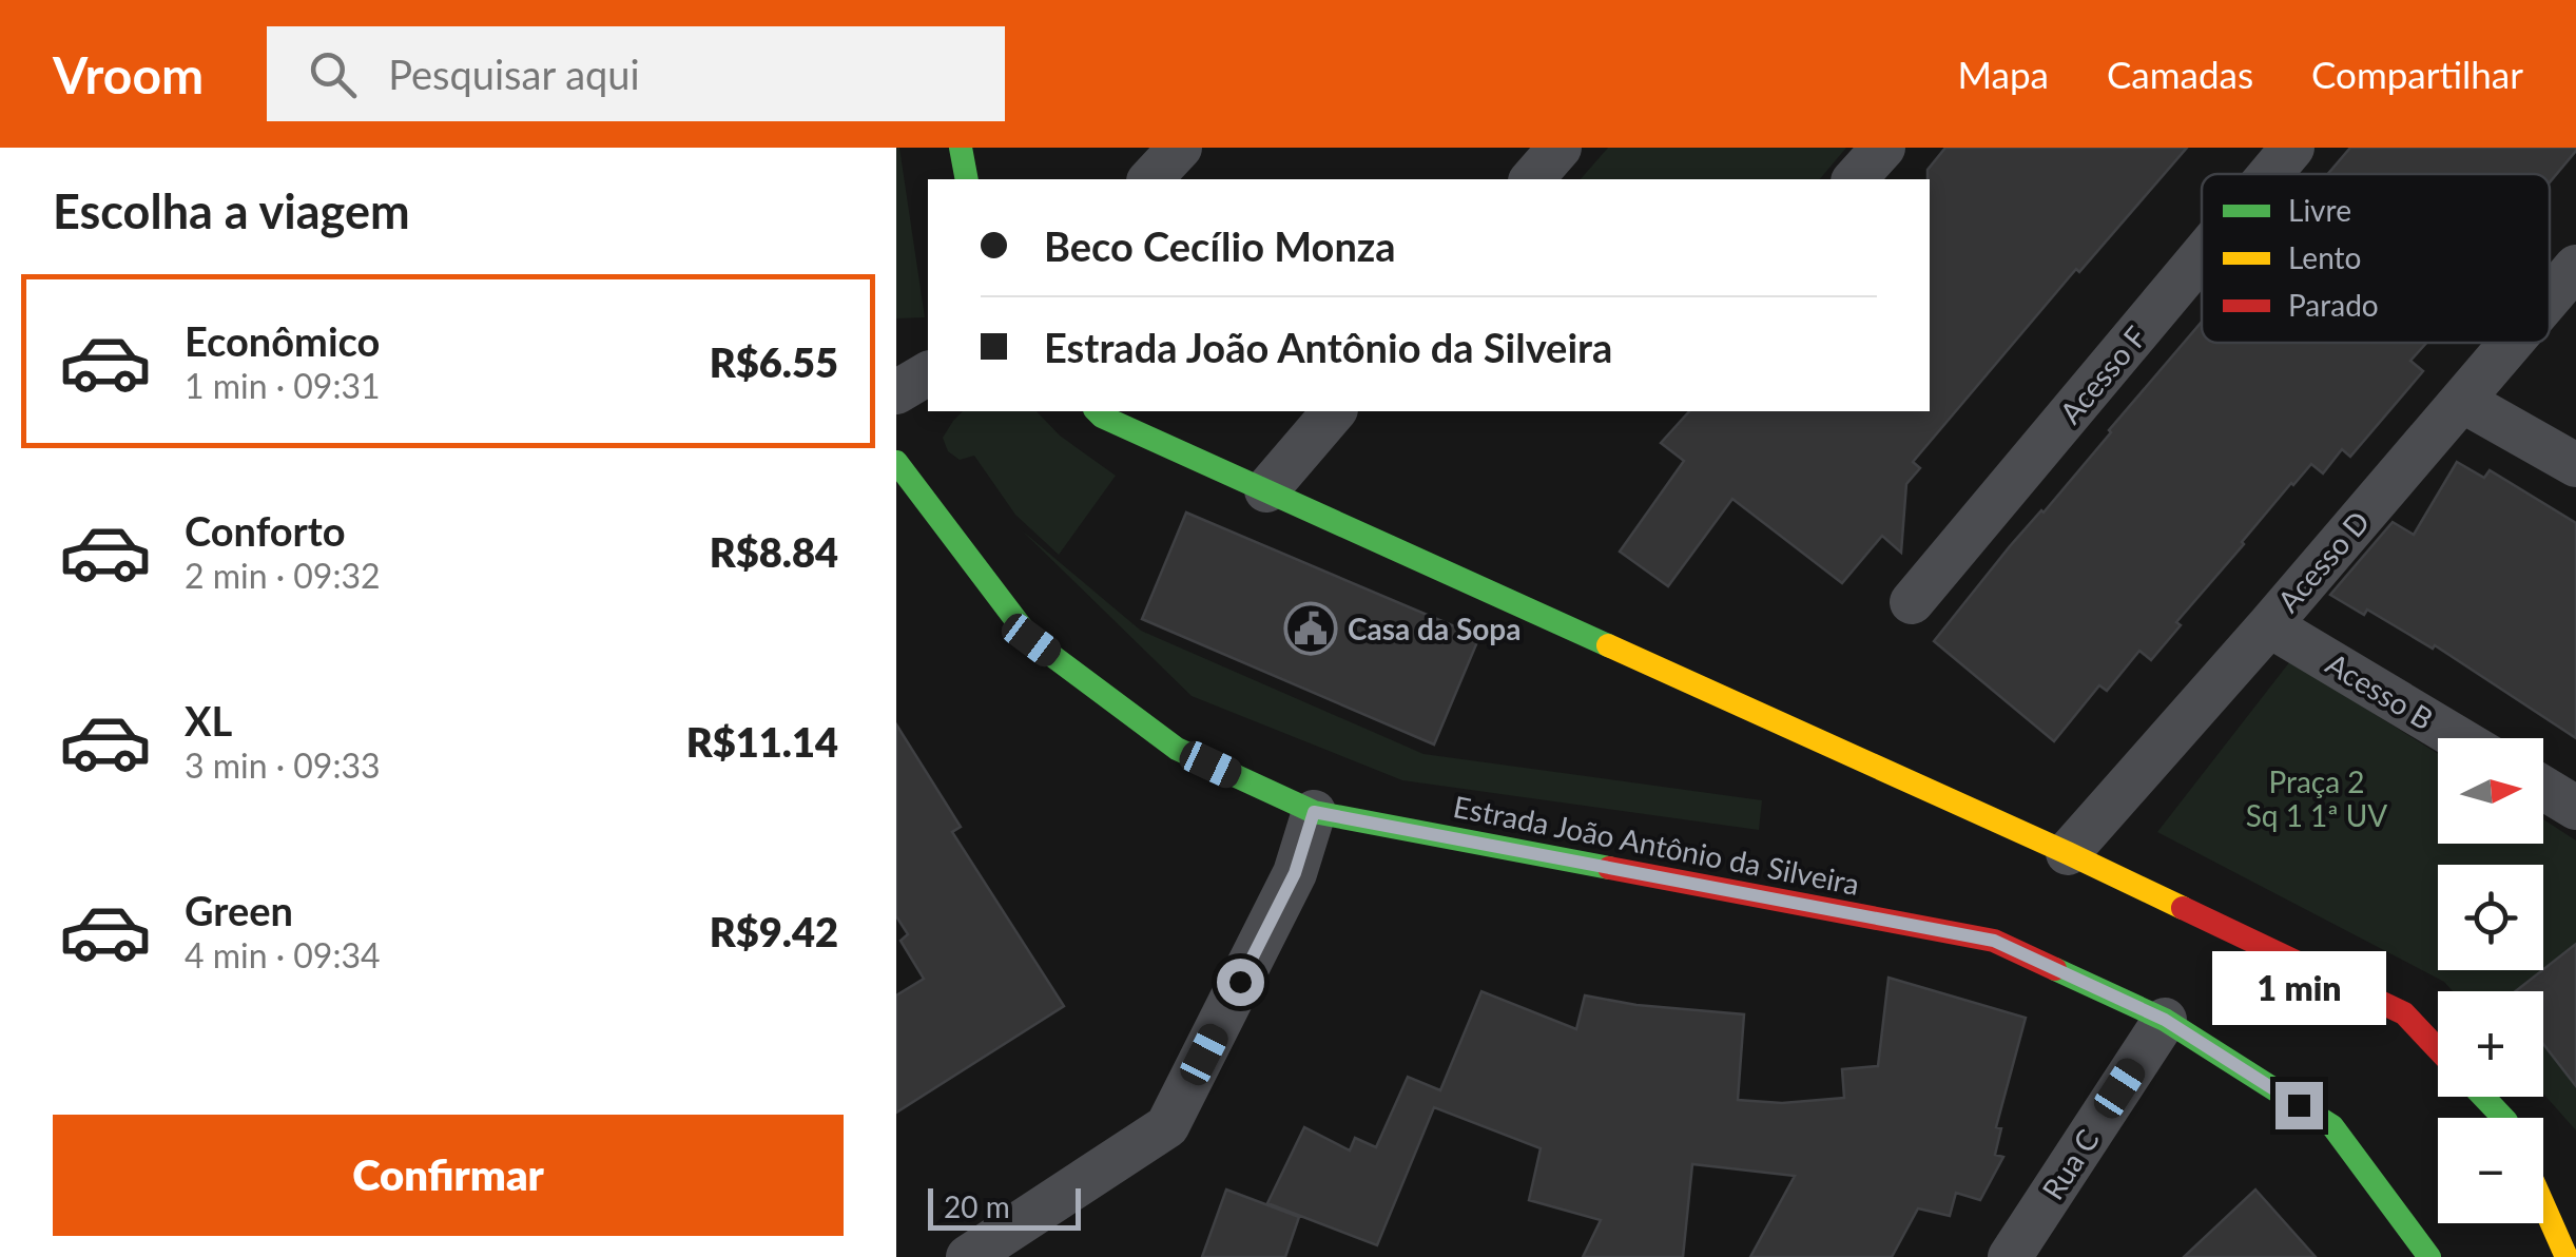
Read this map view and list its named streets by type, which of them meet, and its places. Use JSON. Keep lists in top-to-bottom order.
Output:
{
  "streets": {
    "main road": ["Estrada João Antônio da Silveira"],
    "street": [
      "Acesso F",
      "Acesso D",
      "Acesso B",
      "Rua C"
    ]
  },
  "crossings": [
    ["Acesso D", "Acesso B"],
    ["Estrada João Antônio da Silveira", "Rua C"]
  ],
  "parks": ["Praça 2 Sq 1 1ª UV"],
  "places": {
    "public building": ["Casa da Sopa"]
  },
  "legend": ["Livre", "Lento", "Parado"],
  "scale_bar": "20 m",
  "north": "right",
  "page": {
    "header": "Vroom",
    "search": "Pesquisar aqui",
    "nav": ["Mapa", "Camadas", "Compartilhar"],
    "heading": "Escolha a viagem",
    "banner": ["Beco Cecílio Monza", "Estrada João Antônio da Silveira"],
    "list": [
      {
        "name": "Econômico",
        "note": "1 min · 09:31",
        "value": "R$6.55"
      },
      {
        "name": "Conforto",
        "note": "2 min · 09:32",
        "value": "R$8.84"
      },
      {
        "name": "XL",
        "note": "3 min · 09:33",
        "value": "R$11.14"
      },
      {
        "name": "Green",
        "note": "4 min · 09:34",
        "value": "R$9.42"
      }
    ],
    "map_buttons": ["+", "−"],
    "bubble": "1 min",
    "buttons": "Confirmar",
    "scale": "20 m"
  }
}
